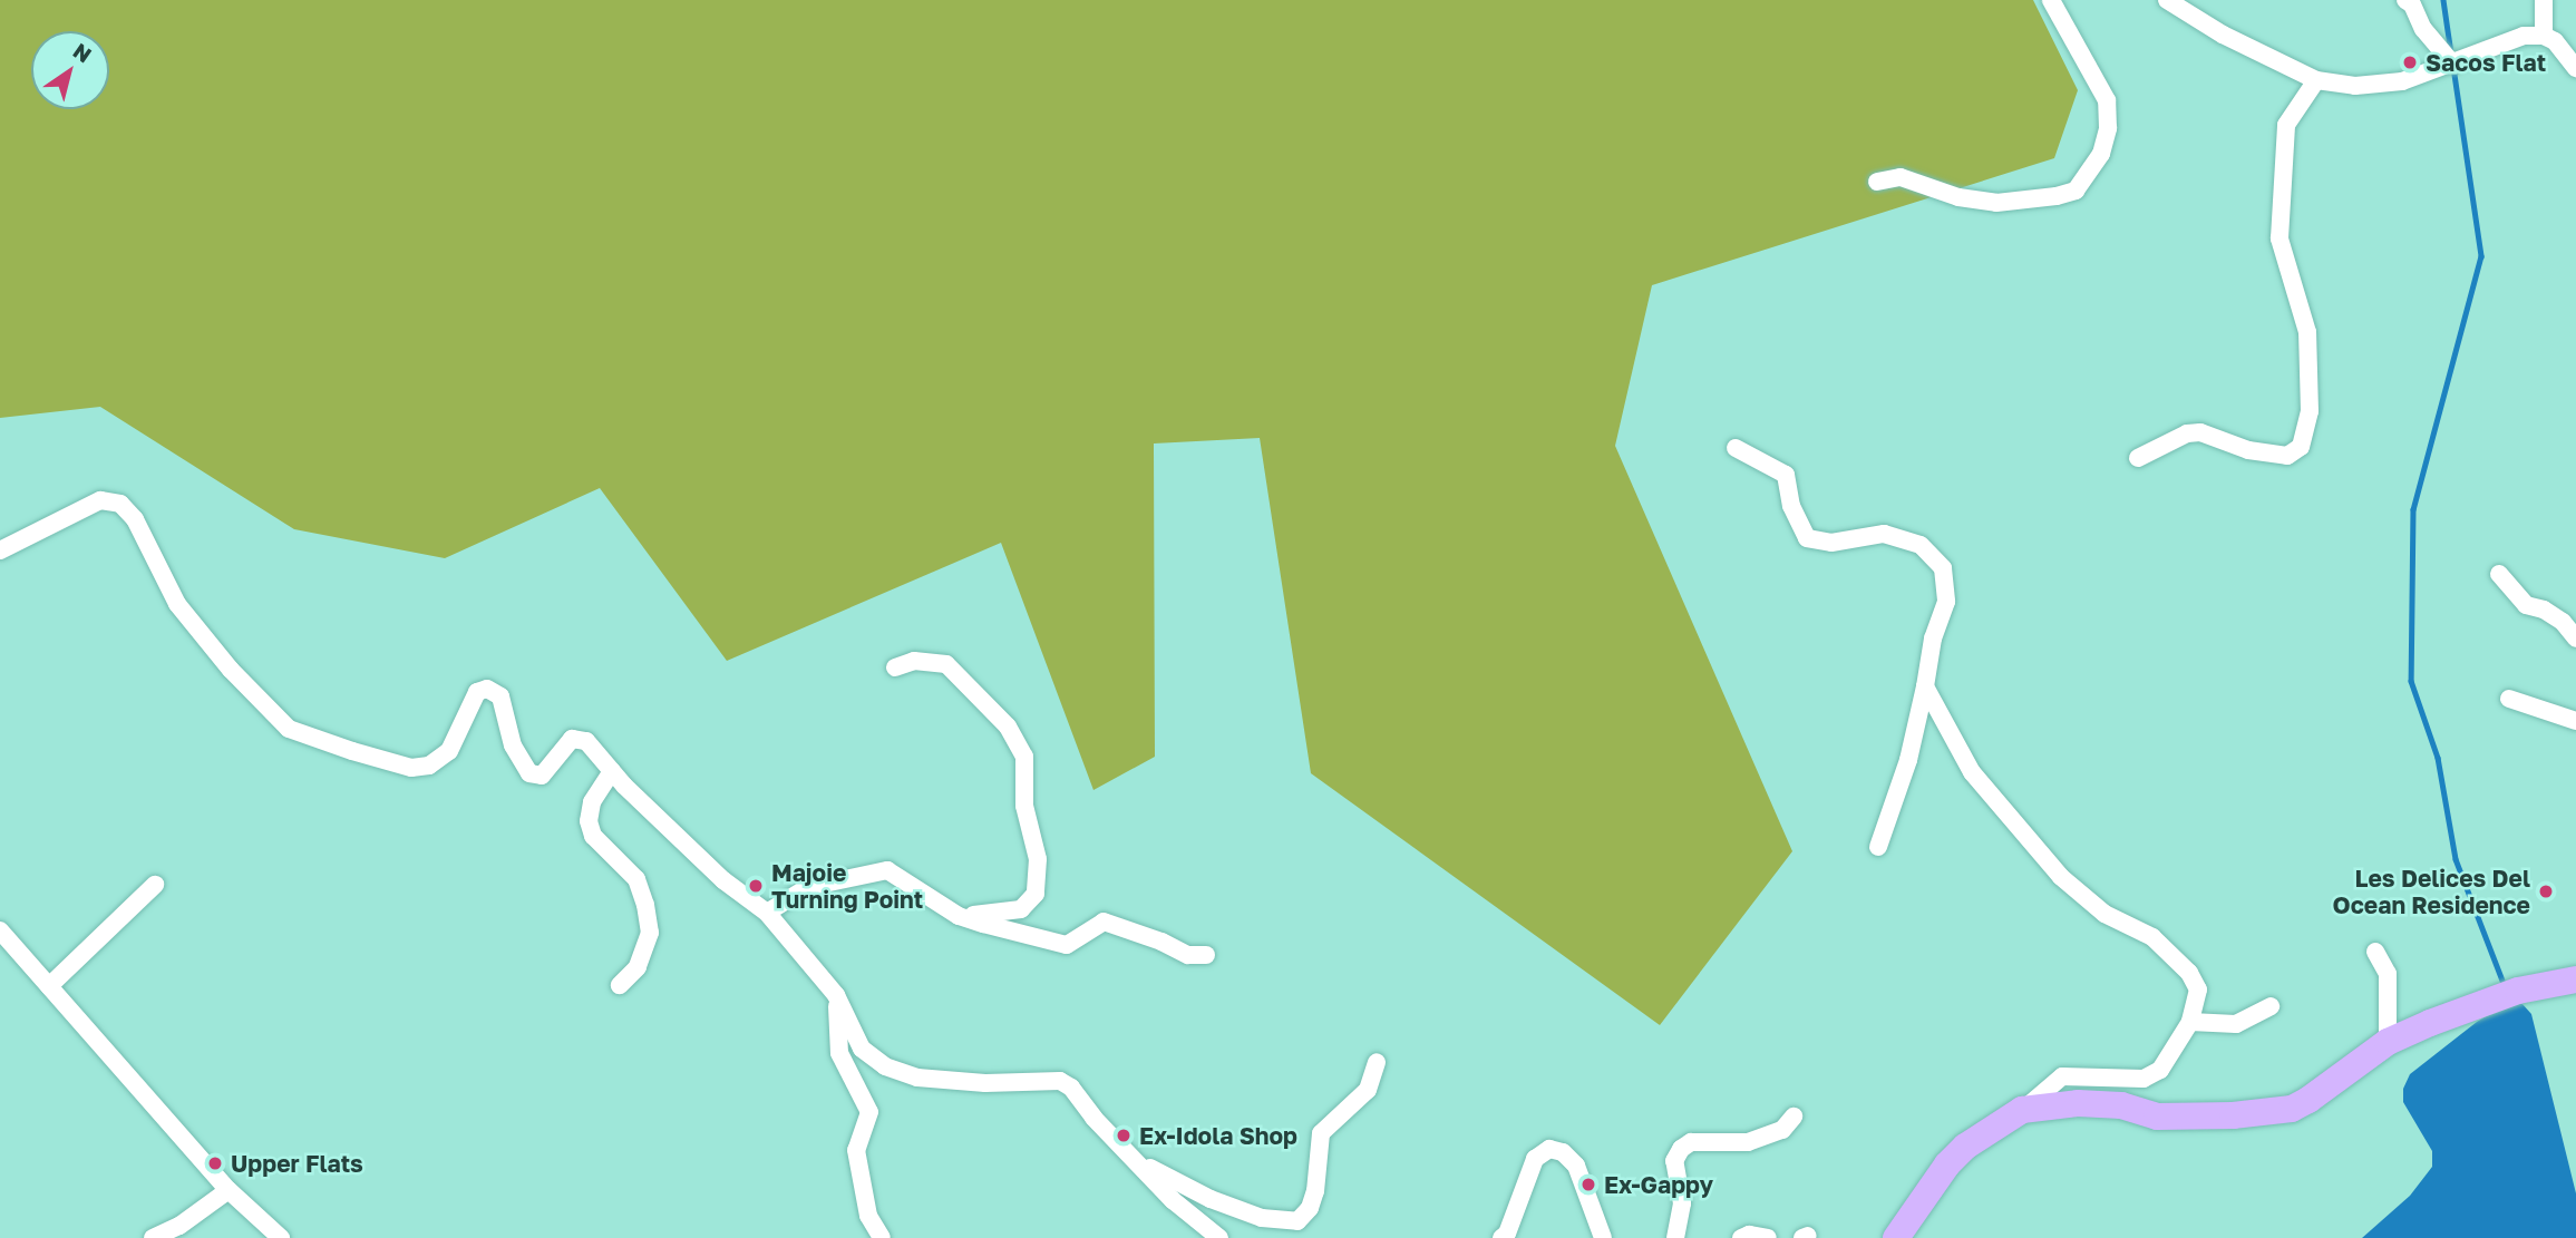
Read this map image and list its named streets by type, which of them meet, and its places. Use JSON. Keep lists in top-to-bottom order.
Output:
{
  "places": [
    "Sacos Flat",
    "Majoie Turning Point",
    "Les Delices Del Ocean Residence",
    "Ex-Idola Shop",
    "Upper Flats",
    "Ex-Gappy"
  ],
  "north": "top right"
}
